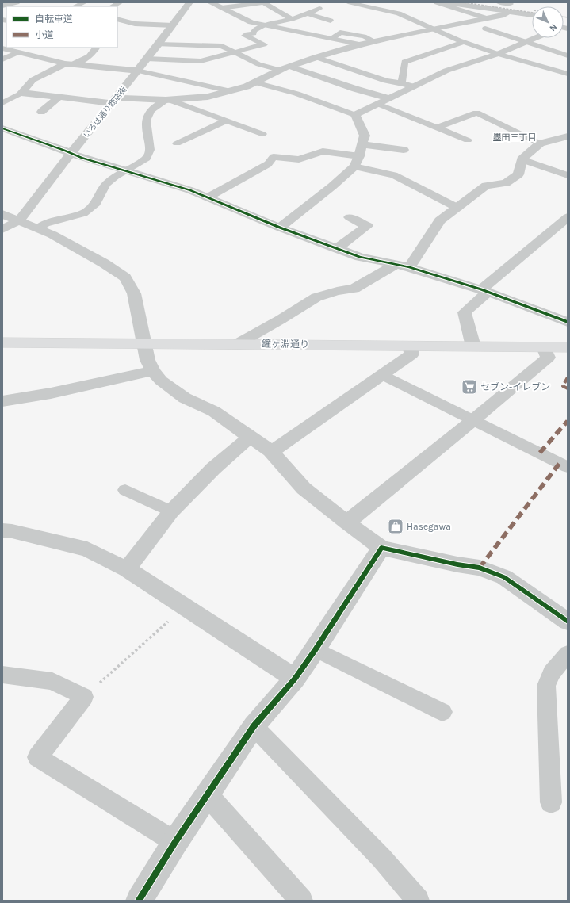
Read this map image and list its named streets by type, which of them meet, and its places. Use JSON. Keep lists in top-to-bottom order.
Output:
{
  "streets": {
    "main road": ["鐘ヶ淵通り"],
    "street": ["いろは通り商店街"]
  },
  "districts": ["墨田三丁目"],
  "places": {
    "supermarket": ["セブン-イレブン"],
    "shop": ["Hasegawa"]
  },
  "legend": ["自転車道", "小道"],
  "north": "bottom right"
}
